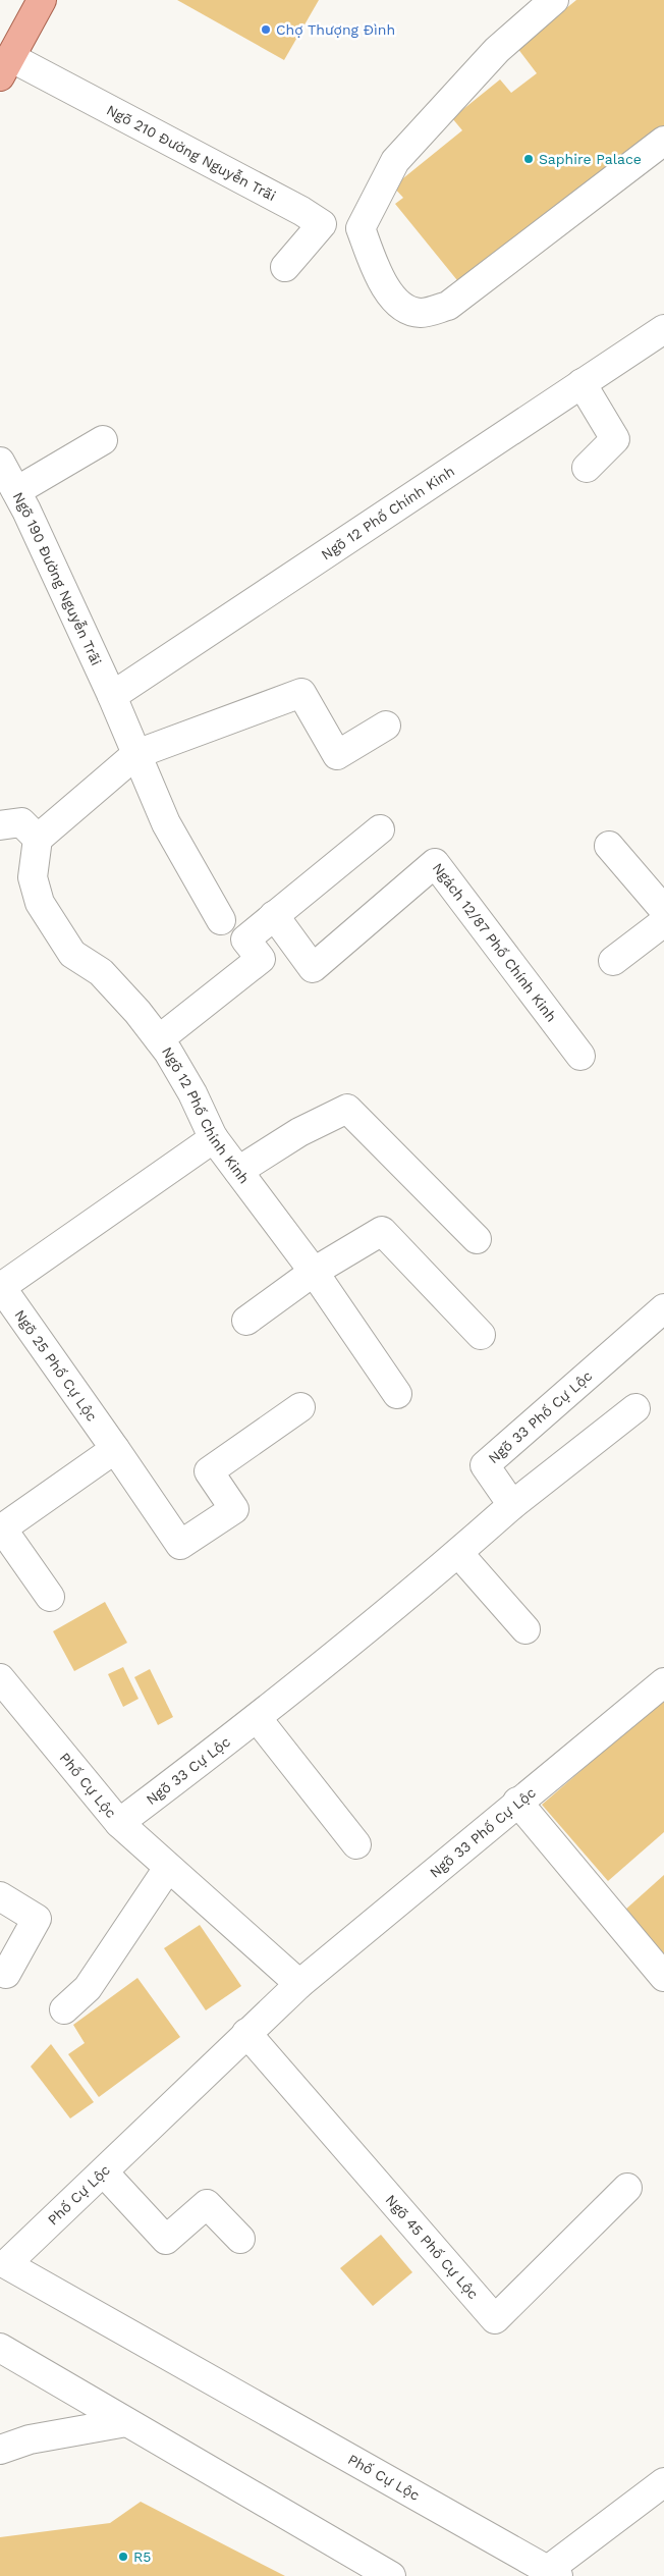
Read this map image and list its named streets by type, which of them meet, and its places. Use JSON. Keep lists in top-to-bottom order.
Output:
{
  "streets": {
    "street": [
      "Ngõ 210 Đường Nguyễn Trãi",
      "Ngõ 12 Phố Chính Kinh",
      "Ngõ 190 Đường Nguyễn Trãi",
      "Ngách 12/87 Phố Chính Kinh",
      "Ngõ 25 Phố Cự Lộc",
      "Ngõ 33 Phố Cự Lộc",
      "Ngõ 33 Cự Lộc",
      "Phố Cự Lộc",
      "Ngõ 45 Phố Cự Lộc"
    ]
  },
  "crossings": [
    ["Ngõ 12 Phố Chính Kinh", "Ngõ 190 Đường Nguyễn Trãi"],
    ["Ngõ 12 Phố Chính Kinh", "Ngõ 25 Phố Cự Lộc"],
    ["Ngõ 33 Phố Cự Lộc", "Phố Cự Lộc"],
    ["Ngõ 33 Cự Lộc", "Phố Cự Lộc"],
    ["Phố Cự Lộc", "Ngõ 45 Phố Cự Lộc"]
  ],
  "places": ["Chợ Thượng Đình", "Saphire Palace", "R5"]
}
